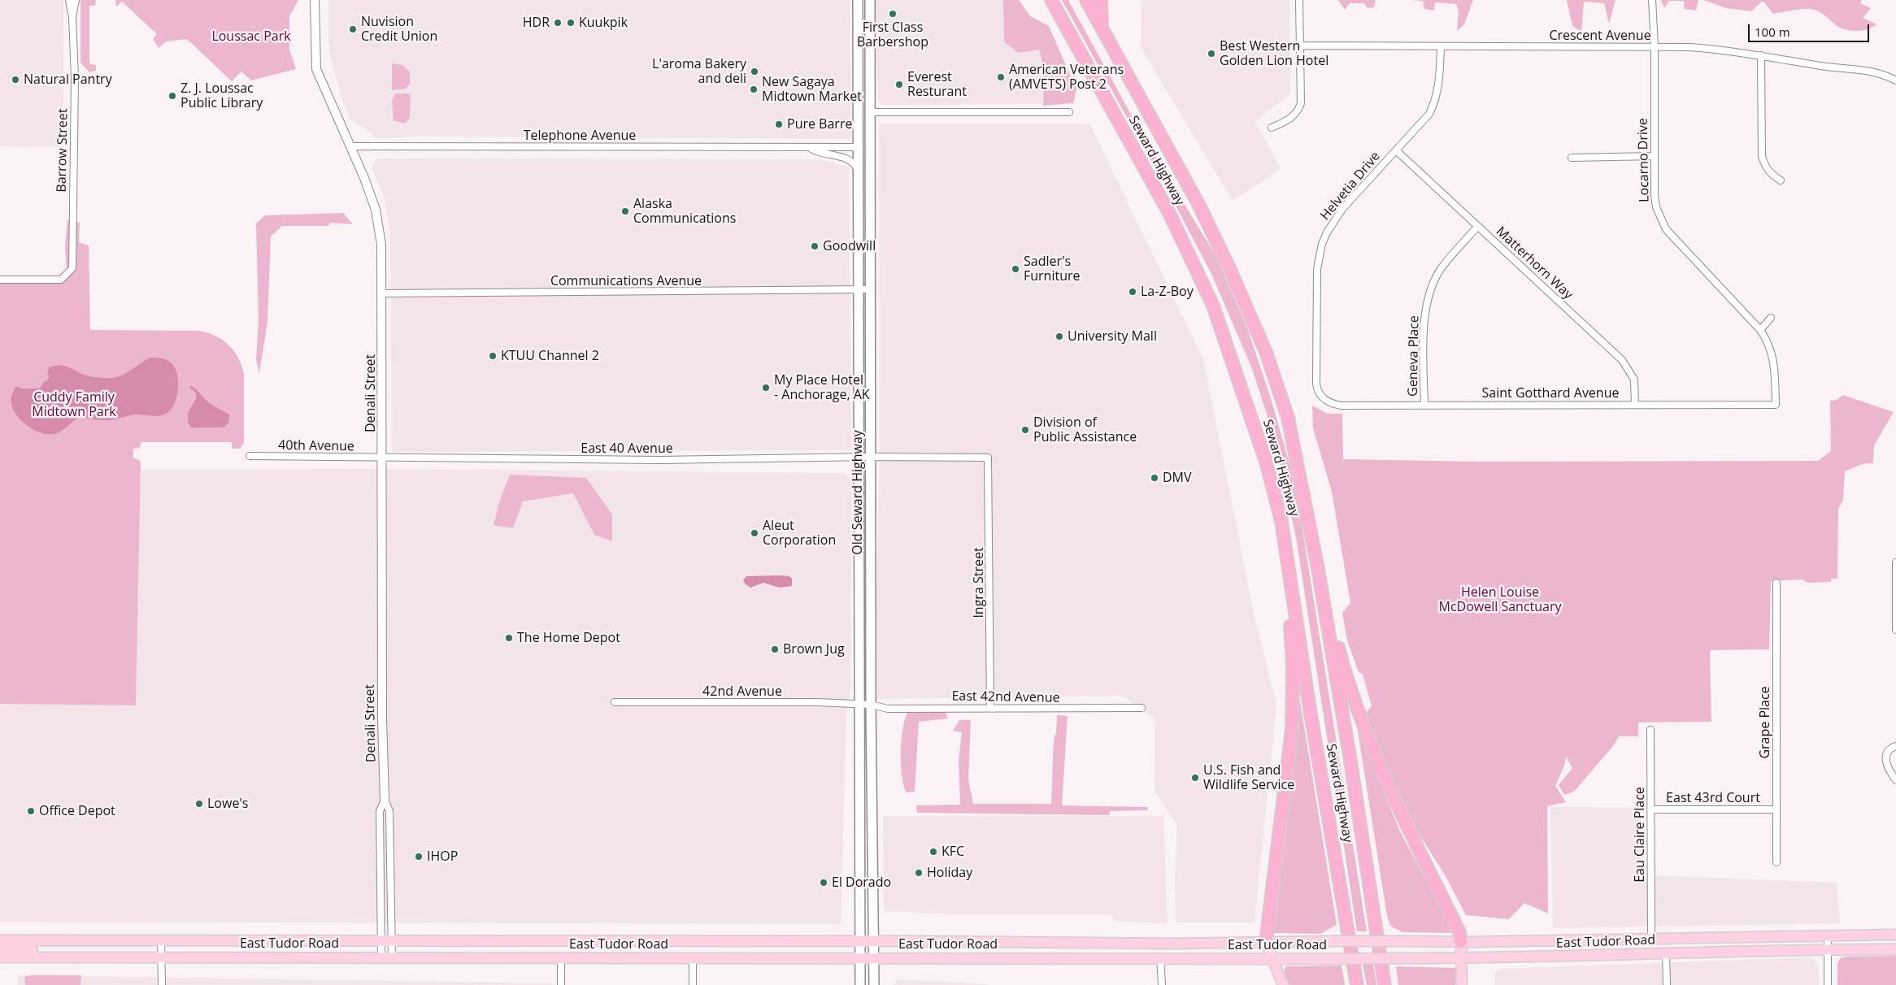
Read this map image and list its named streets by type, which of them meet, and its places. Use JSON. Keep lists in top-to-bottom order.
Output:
{
  "streets": {
    "highway": ["Seward Highway"],
    "main road": ["Old Seward Highway", "East Tudor Road"],
    "street": [
      "Crescent Avenue",
      "Telephone Avenue",
      "Barrow Street",
      "Locarno Drive",
      "Helvetia Drive",
      "Matterhorn Way",
      "Communications Avenue",
      "Geneva Place",
      "Denali Street",
      "Saint Gotthard Avenue",
      "40th Avenue",
      "East 40 Avenue",
      "Ingra Street",
      "42nd Avenue",
      "East 42nd Avenue",
      "Grape Place",
      "East 43rd Court",
      "Eau Claire Place"
    ]
  },
  "crossings": [
    ["Crescent Avenue", "Locarno Drive"],
    ["Crescent Avenue", "Helvetia Drive"],
    ["Telephone Avenue", "Denali Street"],
    ["Telephone Avenue", "Old Seward Highway"],
    ["Locarno Drive", "Saint Gotthard Avenue"],
    ["Helvetia Drive", "Matterhorn Way"],
    ["Helvetia Drive", "Saint Gotthard Avenue"],
    ["Matterhorn Way", "Geneva Place"],
    ["Matterhorn Way", "Saint Gotthard Avenue"],
    ["Communications Avenue", "Denali Street"],
    ["Communications Avenue", "Old Seward Highway"],
    ["Geneva Place", "Saint Gotthard Avenue"],
    ["Denali Street", "40th Avenue"],
    ["Denali Street", "East 40 Avenue"],
    ["Denali Street", "East Tudor Road"],
    ["40th Avenue", "East 40 Avenue"],
    ["East 40 Avenue", "Old Seward Highway"],
    ["East 40 Avenue", "Ingra Street"],
    ["Old Seward Highway", "42nd Avenue"],
    ["Old Seward Highway", "East 42nd Avenue"],
    ["Old Seward Highway", "East Tudor Road"],
    ["Ingra Street", "East 42nd Avenue"],
    ["42nd Avenue", "East 42nd Avenue"],
    ["Grape Place", "East 43rd Court"],
    ["East 43rd Court", "Eau Claire Place"],
    ["Eau Claire Place", "East Tudor Road"]
  ],
  "parks": ["Loussac Park", "Cuddy Family Midtown Park", "Helen Louise McDowell Sanctuary"],
  "places": [
    "First Class Barbershop",
    "HDR",
    "Kuukpik",
    "Nuvision Credit Union",
    "Best Western Golden Lion Hotel",
    "L'aroma Bakery and deli",
    "American Veterans (AMVETS) Post 2",
    "Natural Pantry",
    "Everest Resturant",
    "New Sagaya Midtown Market",
    "Z. J. Loussac Public Library",
    "Pure Barre",
    "Alaska Communications",
    "Goodwill",
    "Sadler's Furniture",
    "La-Z-Boy",
    "University Mall",
    "KTUU Channel 2",
    "My Place Hotel - Anchorage, AK",
    "Division of Public Assistance",
    "DMV",
    "Aleut Corporation",
    "The Home Depot",
    "Brown Jug",
    "U.S. Fish and Wildlife Service",
    "Lowe's",
    "Office Depot",
    "KFC",
    "IHOP",
    "Holiday",
    "El Dorado"
  ],
  "scale_bar": "100 m"
}
